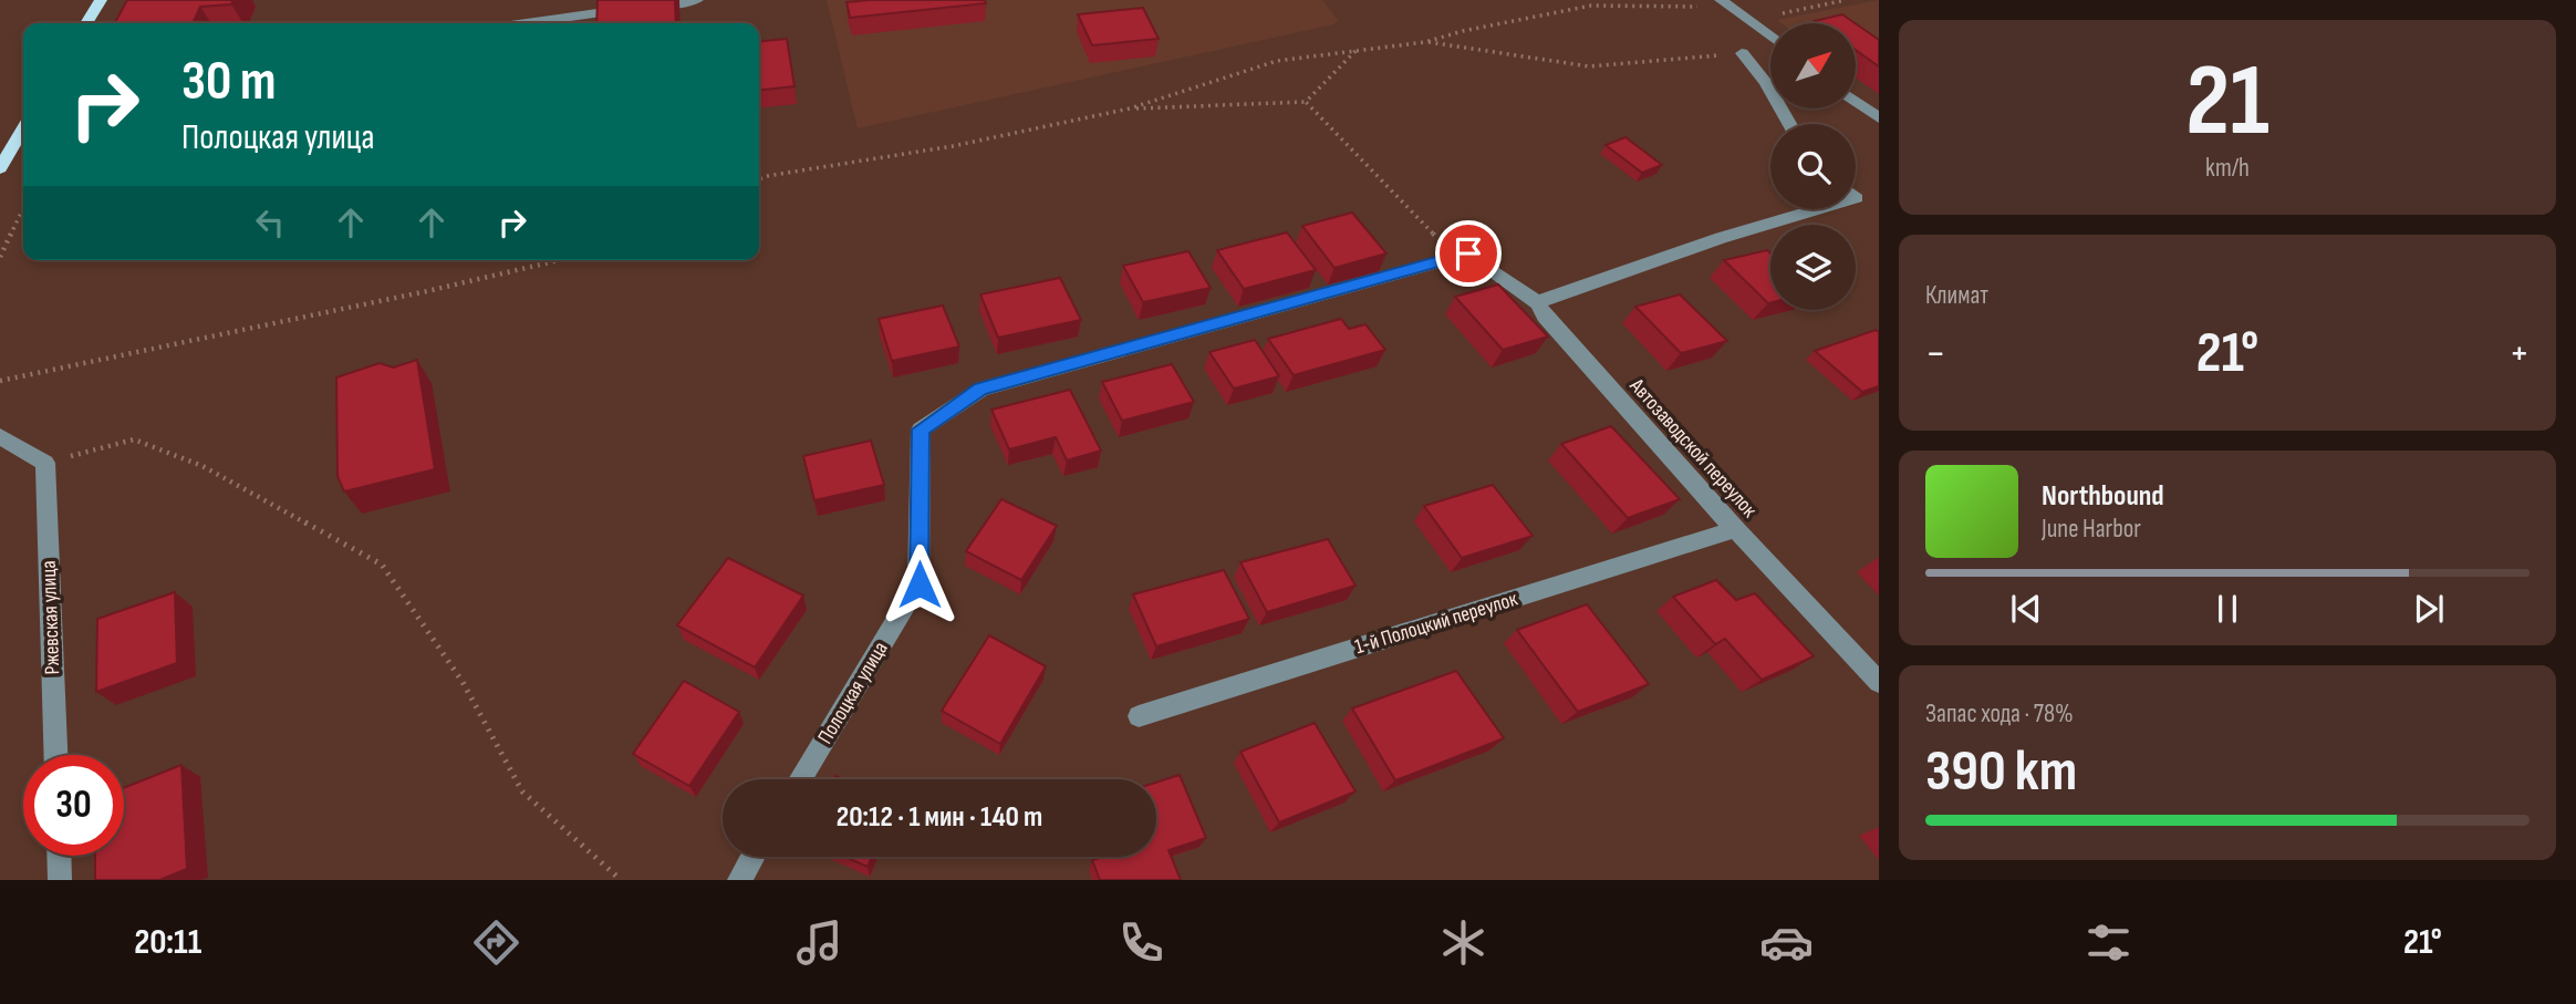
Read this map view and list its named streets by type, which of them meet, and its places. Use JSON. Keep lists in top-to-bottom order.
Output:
{
  "streets": {
    "street": [
      "Автозаводской переулок",
      "Ржевская улица",
      "1-й Полоцкий переулок",
      "Полоцкая улица"
    ]
  },
  "crossings": [
    ["Автозаводской переулок", "1-й Полоцкий переулок"],
    ["Автозаводской переулок", "Полоцкая улица"]
  ],
  "north": "top right",
  "page": {
    "tile": [
      ["21", "km/h"],
      "Климат",
      ["Запас хода · 78%", "390 km"]
    ],
    "turn": ["30 m", "Полоцкая улица"],
    "heat": ["−", "21°", "+"],
    "song": ["Northbound", "June Harbor"],
    "limit": "30",
    "trip": "20:12 · 1 мин · 140 m",
    "tabs": ["20:11", "21°"]
  }
}
